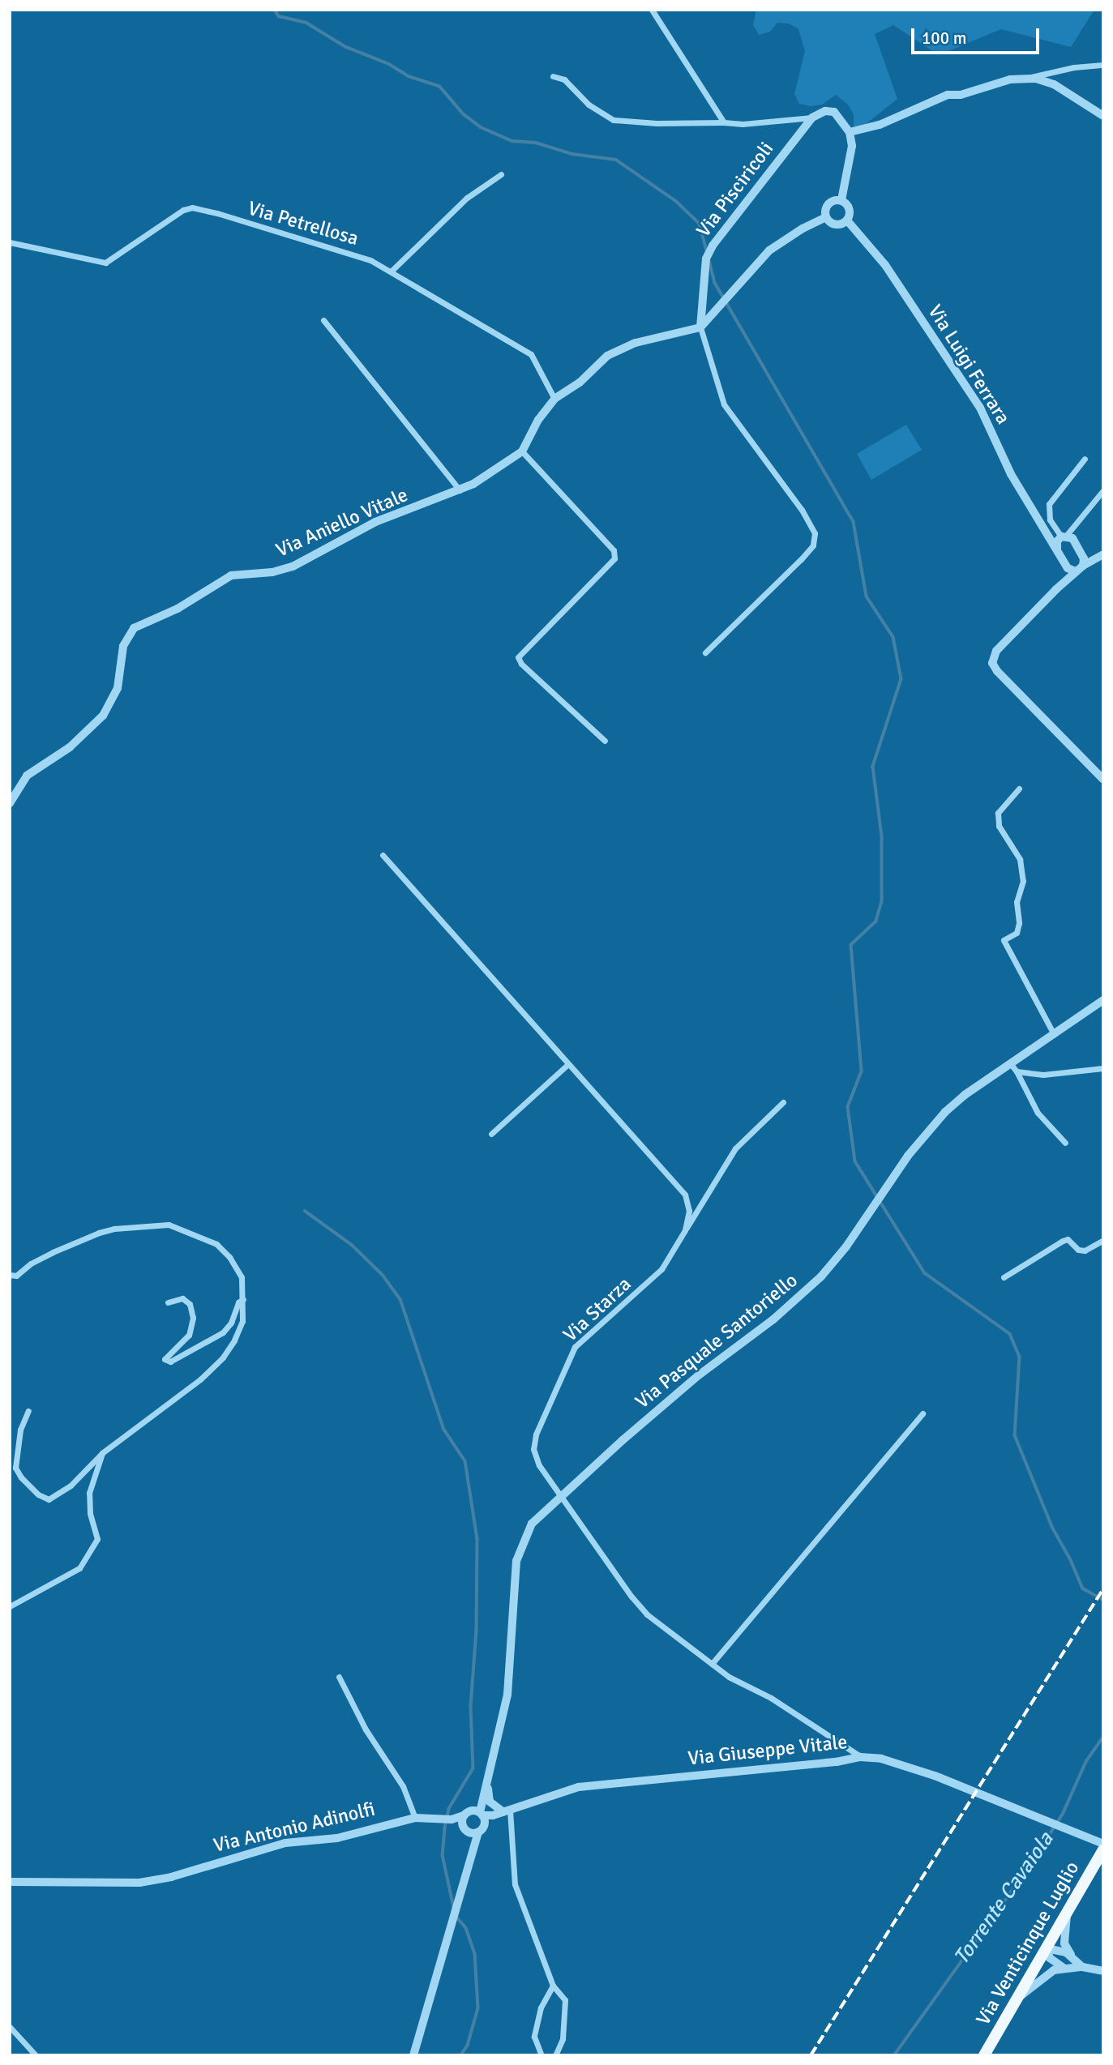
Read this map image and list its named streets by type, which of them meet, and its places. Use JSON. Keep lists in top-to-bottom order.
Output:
{
  "streets": {
    "main road": ["Via Venticinque Luglio"],
    "street": [
      "Via Pisciricoli",
      "Via Petrellosa",
      "Via Luigi Ferrara",
      "Via Aniello Vitale",
      "Via Starza",
      "Via Pasquale Santoriello",
      "Via Giuseppe Vitale",
      "Via Antonio Adinolfi"
    ]
  },
  "crossings": [
    ["Via Starza", "Via Pasquale Santoriello"],
    ["Via Starza", "Via Giuseppe Vitale"],
    ["Via Pasquale Santoriello", "Via Giuseppe Vitale"],
    ["Via Pasquale Santoriello", "Via Antonio Adinolfi"]
  ],
  "water": ["Torrente Cavaiola"],
  "scale_bar": "100 m"
}
